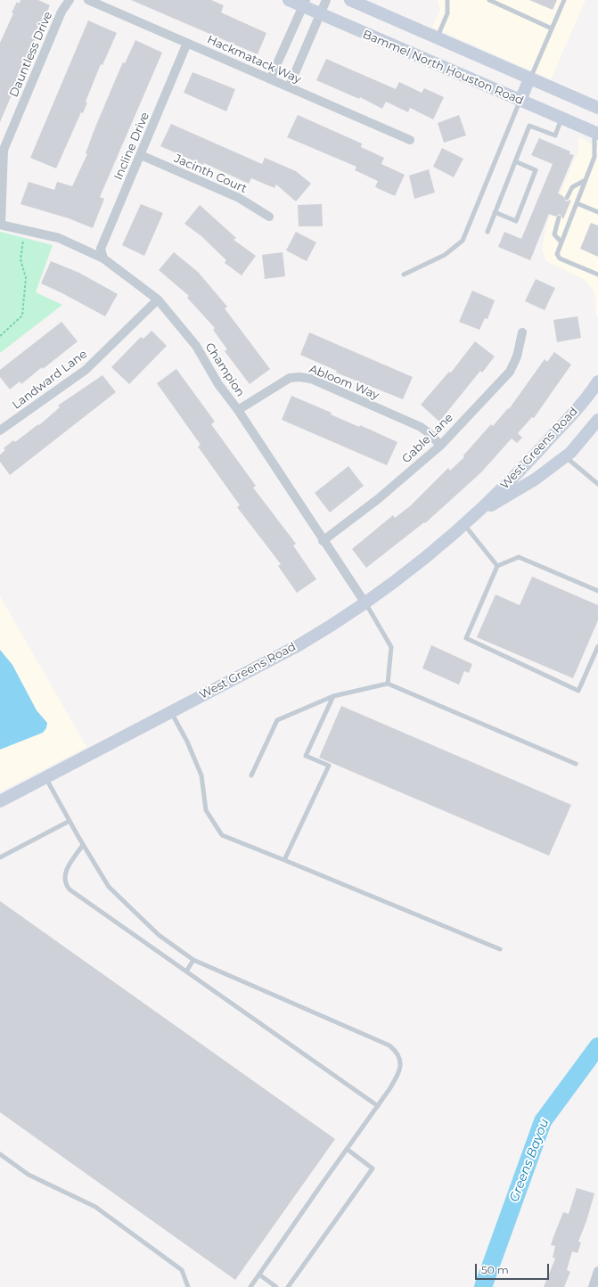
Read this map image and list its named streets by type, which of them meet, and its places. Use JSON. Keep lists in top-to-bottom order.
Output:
{
  "streets": {
    "main road": ["Bammel North Houston Road", "West Greens Road"],
    "street": [
      "Dauntless Drive",
      "Hackmatack Way",
      "Incline Drive",
      "Jacinth Court",
      "Champion",
      "Landward Lane",
      "Abloom Way",
      "Gable Lane"
    ]
  },
  "crossings": [
    ["Dauntless Drive", "Champion"],
    ["Hackmatack Way", "Incline Drive"],
    ["Incline Drive", "Jacinth Court"],
    ["Incline Drive", "Champion"],
    ["Champion", "Landward Lane"],
    ["Champion", "Abloom Way"],
    ["Champion", "Gable Lane"],
    ["Champion", "West Greens Road"],
    ["Abloom Way", "Gable Lane"]
  ],
  "water": ["Greens Bayou"],
  "scale_bar": "50 m"
}
